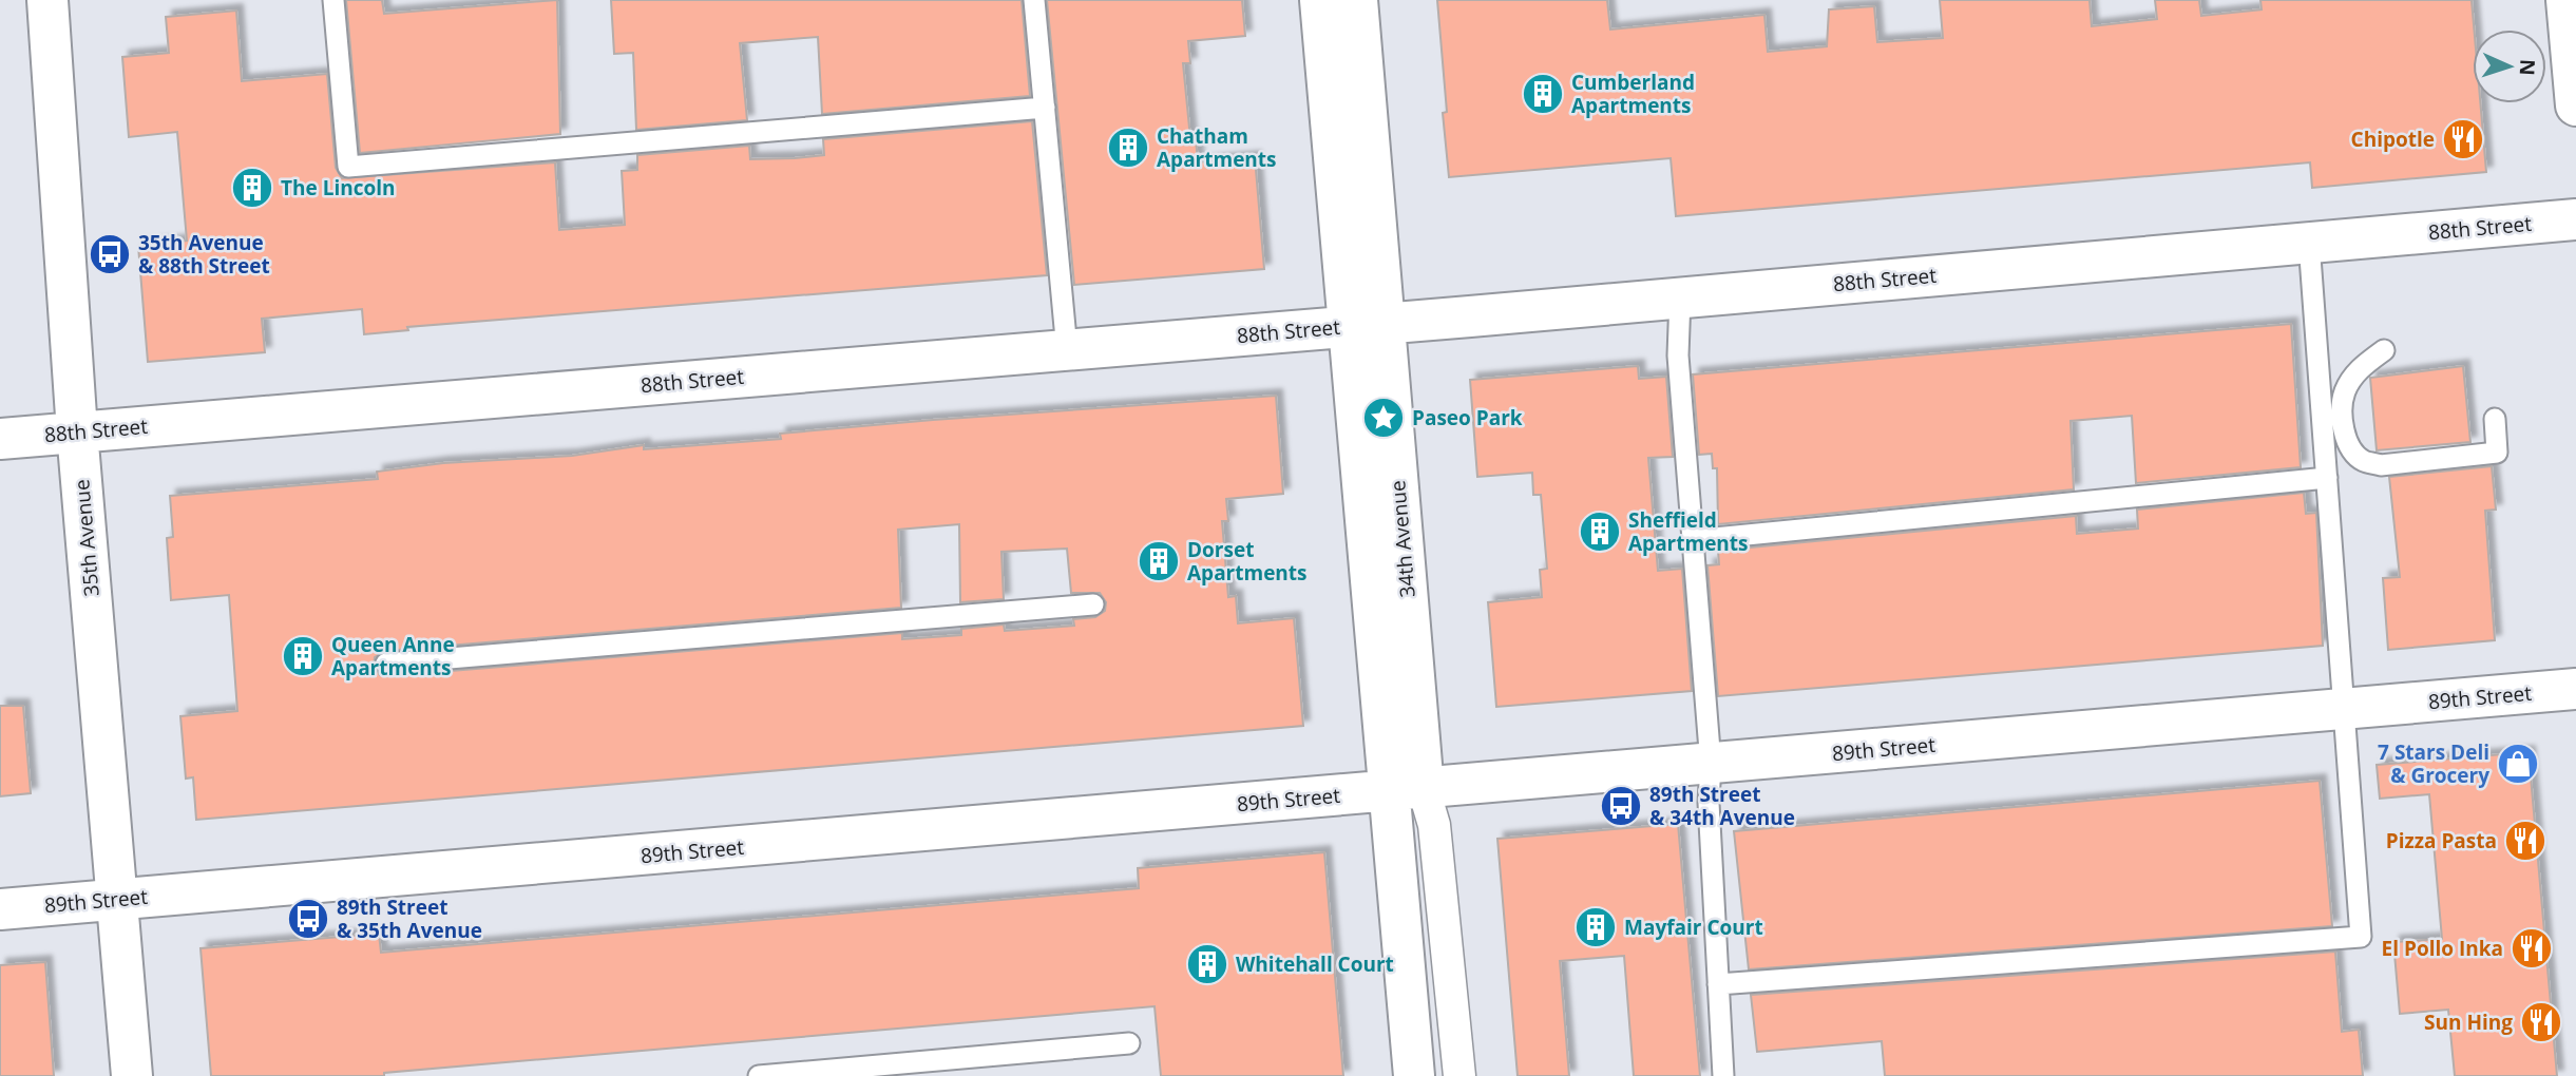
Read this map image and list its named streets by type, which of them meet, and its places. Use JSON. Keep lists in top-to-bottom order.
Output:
{
  "streets": {
    "street": [
      "88th Street",
      "35th Avenue",
      "34th Avenue",
      "89th Street"
    ]
  },
  "crossings": [
    ["88th Street", "35th Avenue"],
    ["88th Street", "34th Avenue"],
    ["35th Avenue", "89th Street"],
    ["34th Avenue", "89th Street"]
  ],
  "places": {
    "building": [
      "Cumberland Apartments",
      "Chatham Apartments",
      "The Lincoln",
      "Sheffield Apartments",
      "Dorset Apartments",
      "Queen Anne Apartments",
      "Mayfair Court",
      "Whitehall Court"
    ],
    "restaurant": [
      "Chipotle",
      "Pizza Pasta",
      "El Pollo Inka",
      "Sun Hing"
    ],
    "bus stop": ["35th Avenue & 88th Street", "89th Street & 34th Avenue", "89th Street & 35th Avenue"],
    "place": ["Paseo Park"],
    "shop": ["7 Stars Deli & Grocery"]
  },
  "north": "right"
}
